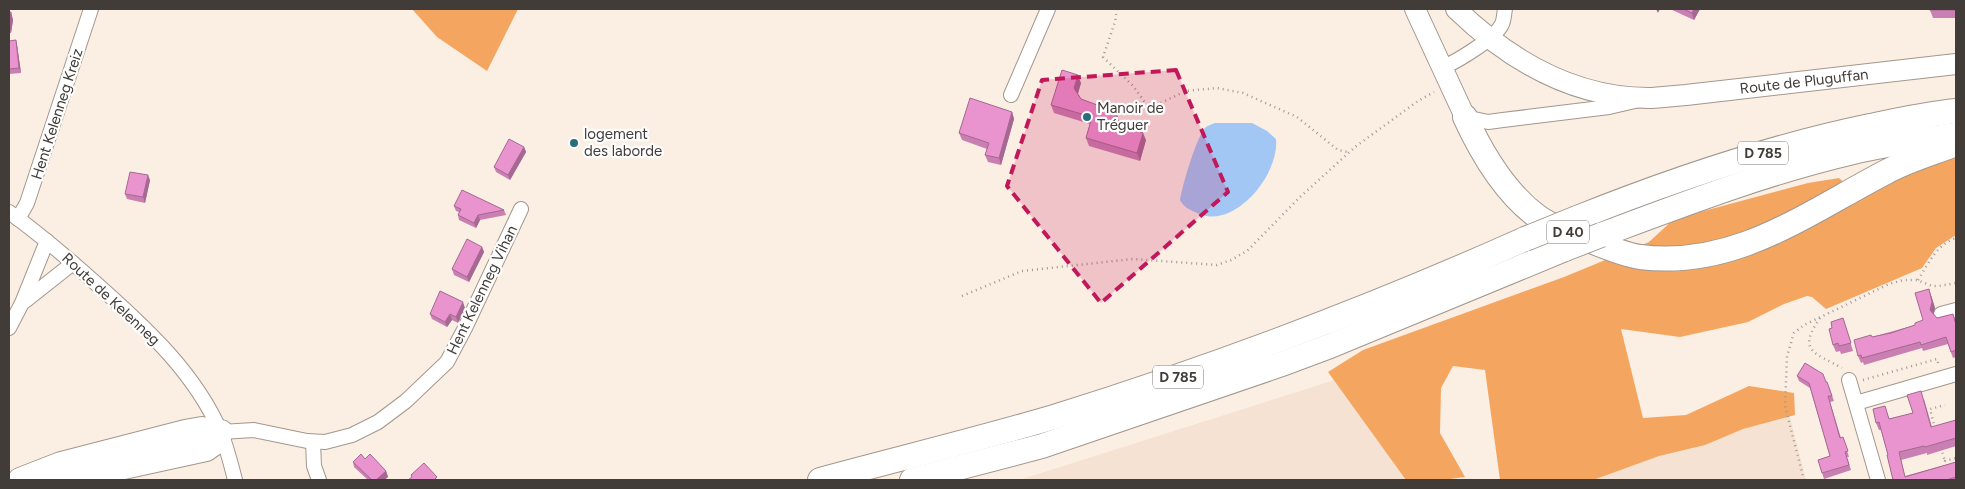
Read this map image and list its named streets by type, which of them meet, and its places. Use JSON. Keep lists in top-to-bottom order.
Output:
{
  "streets": {
    "highway": ["D 785", "D 40"],
    "main road": ["Route de Pluguffan"],
    "street": ["Hent Kelenneg Kreiz", "Hent Kelenneg Vihan", "Route de Kelenneg"]
  },
  "crossings": [
    ["Route de Pluguffan", "D 40"],
    ["Hent Kelenneg Kreiz", "Route de Kelenneg"],
    ["Hent Kelenneg Vihan", "Route de Kelenneg"]
  ],
  "places": ["Manoir de Tréguer", "logement des laborde"]
}
